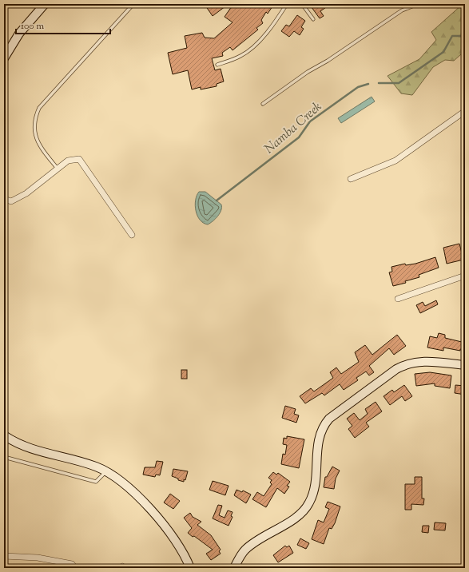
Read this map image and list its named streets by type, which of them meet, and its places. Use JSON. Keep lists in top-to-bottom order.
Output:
{
  "water": ["Namba Creek"],
  "scale_bar": "100 m"
}
